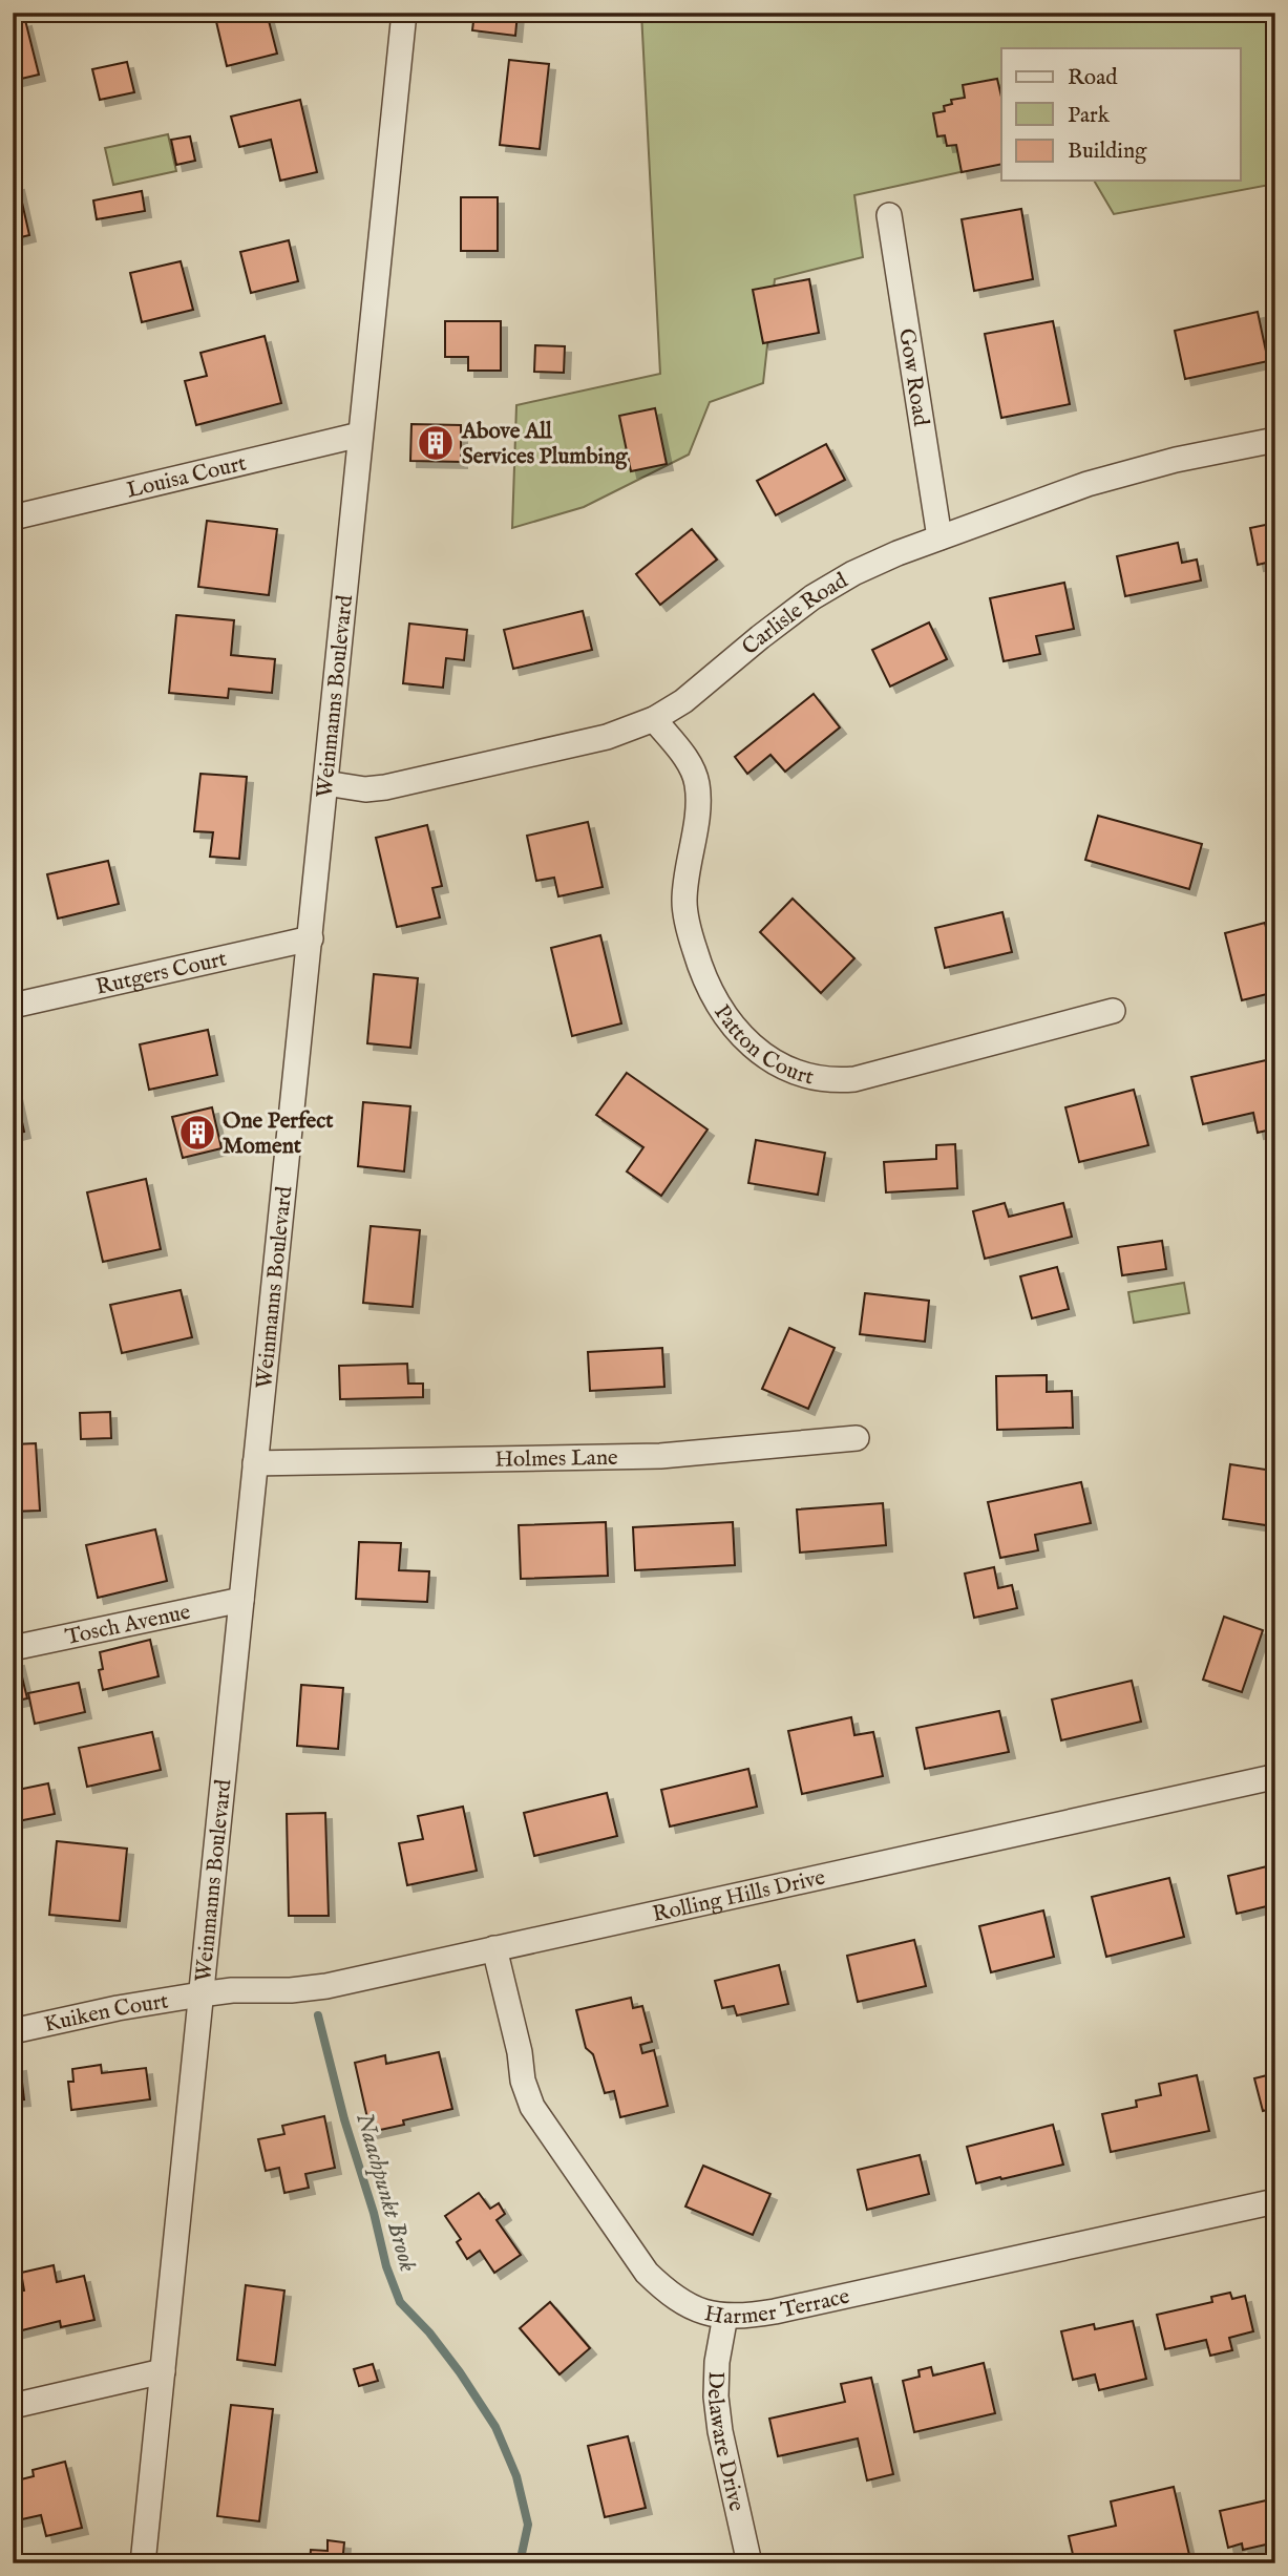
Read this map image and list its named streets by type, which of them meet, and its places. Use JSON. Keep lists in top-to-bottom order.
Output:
{
  "streets": {
    "street": [
      "Gow Road",
      "Louisa Court",
      "Carlisle Road",
      "Weinmanns Boulevard",
      "Rutgers Court",
      "Patton Court",
      "Holmes Lane",
      "Tosch Avenue",
      "Rolling Hills Drive",
      "Kuiken Court",
      "Harmer Terrace",
      "Delaware Drive"
    ]
  },
  "crossings": [
    ["Gow Road", "Carlisle Road"],
    ["Louisa Court", "Weinmanns Boulevard"],
    ["Carlisle Road", "Weinmanns Boulevard"],
    ["Carlisle Road", "Patton Court"],
    ["Weinmanns Boulevard", "Rutgers Court"],
    ["Weinmanns Boulevard", "Holmes Lane"],
    ["Weinmanns Boulevard", "Tosch Avenue"],
    ["Weinmanns Boulevard", "Rolling Hills Drive"],
    ["Weinmanns Boulevard", "Kuiken Court"],
    ["Rolling Hills Drive", "Kuiken Court"],
    ["Rolling Hills Drive", "Harmer Terrace"],
    ["Harmer Terrace", "Delaware Drive"]
  ],
  "water": ["Naachpunkt Brook"],
  "places": {
    "building": ["Above All Services Plumbing", "One Perfect Moment"]
  },
  "legend": ["Road", "Park", "Building"]
}
